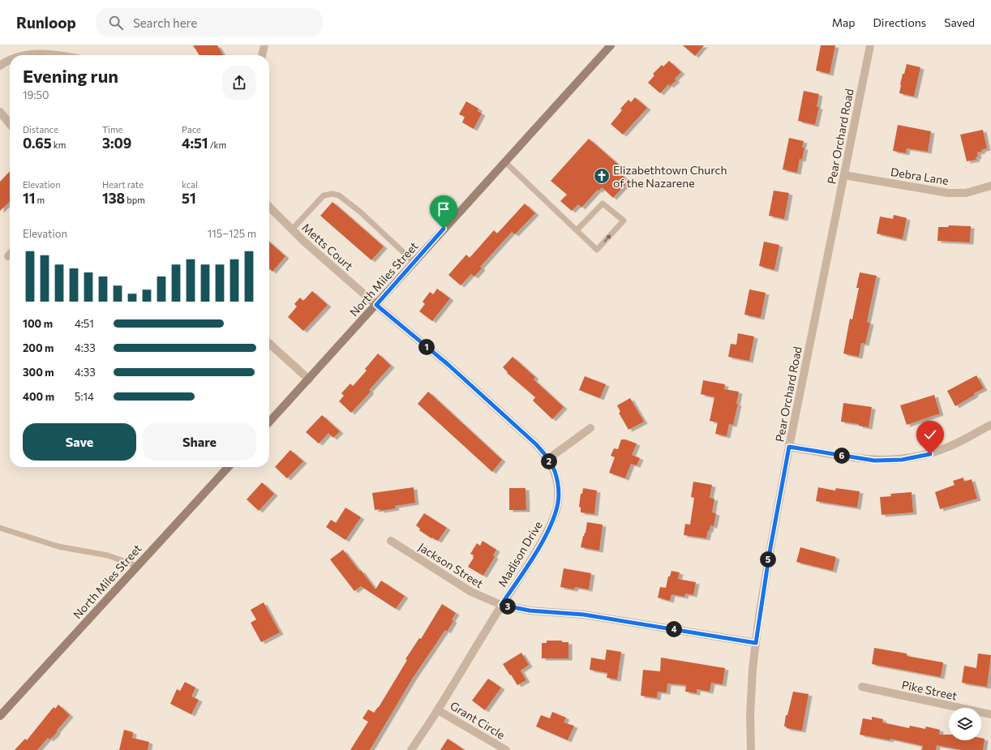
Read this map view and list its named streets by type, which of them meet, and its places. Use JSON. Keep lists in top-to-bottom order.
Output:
{
  "streets": {
    "main road": ["North Miles Street"],
    "street": [
      "Pear Orchard Road",
      "Debra Lane",
      "Metts Court",
      "Madison Drive",
      "Jackson Street",
      "Pike Street",
      "Grant Circle"
    ]
  },
  "crossings": [
    ["Pear Orchard Road", "Debra Lane"],
    ["Pear Orchard Road", "Jackson Street"],
    ["Metts Court", "North Miles Street"],
    ["Metts Court", "Madison Drive"],
    ["North Miles Street", "Madison Drive"],
    ["Madison Drive", "Jackson Street"],
    ["Madison Drive", "Grant Circle"]
  ],
  "places": {
    "church": ["Elizabethtown Church of the Nazarene"]
  },
  "page": {
    "header": "Runloop",
    "search": "Search here",
    "nav": ["Map", "Directions", "Saved"],
    "heading": ["Evening run", "19:50"],
    "stats": [
      ["Distance", "0.65 km"],
      ["Time", "3:09"],
      ["Pace", "4:51 /km"],
      ["Elevation", "11 m"],
      ["Heart rate", "138 bpm"],
      ["kcal", "51"]
    ],
    "chart": ["Elevation", "115–125 m"],
    "list": [
      {
        "name": "100 m",
        "note": "4:51"
      },
      {
        "name": "200 m",
        "note": "4:33"
      },
      {
        "name": "300 m",
        "note": "4:33"
      },
      {
        "name": "400 m",
        "note": "5:14"
      }
    ],
    "pins": [
      "1",
      "6",
      "2",
      "5",
      "3",
      "4"
    ],
    "buttons": ["Save", "Share"]
  }
}
